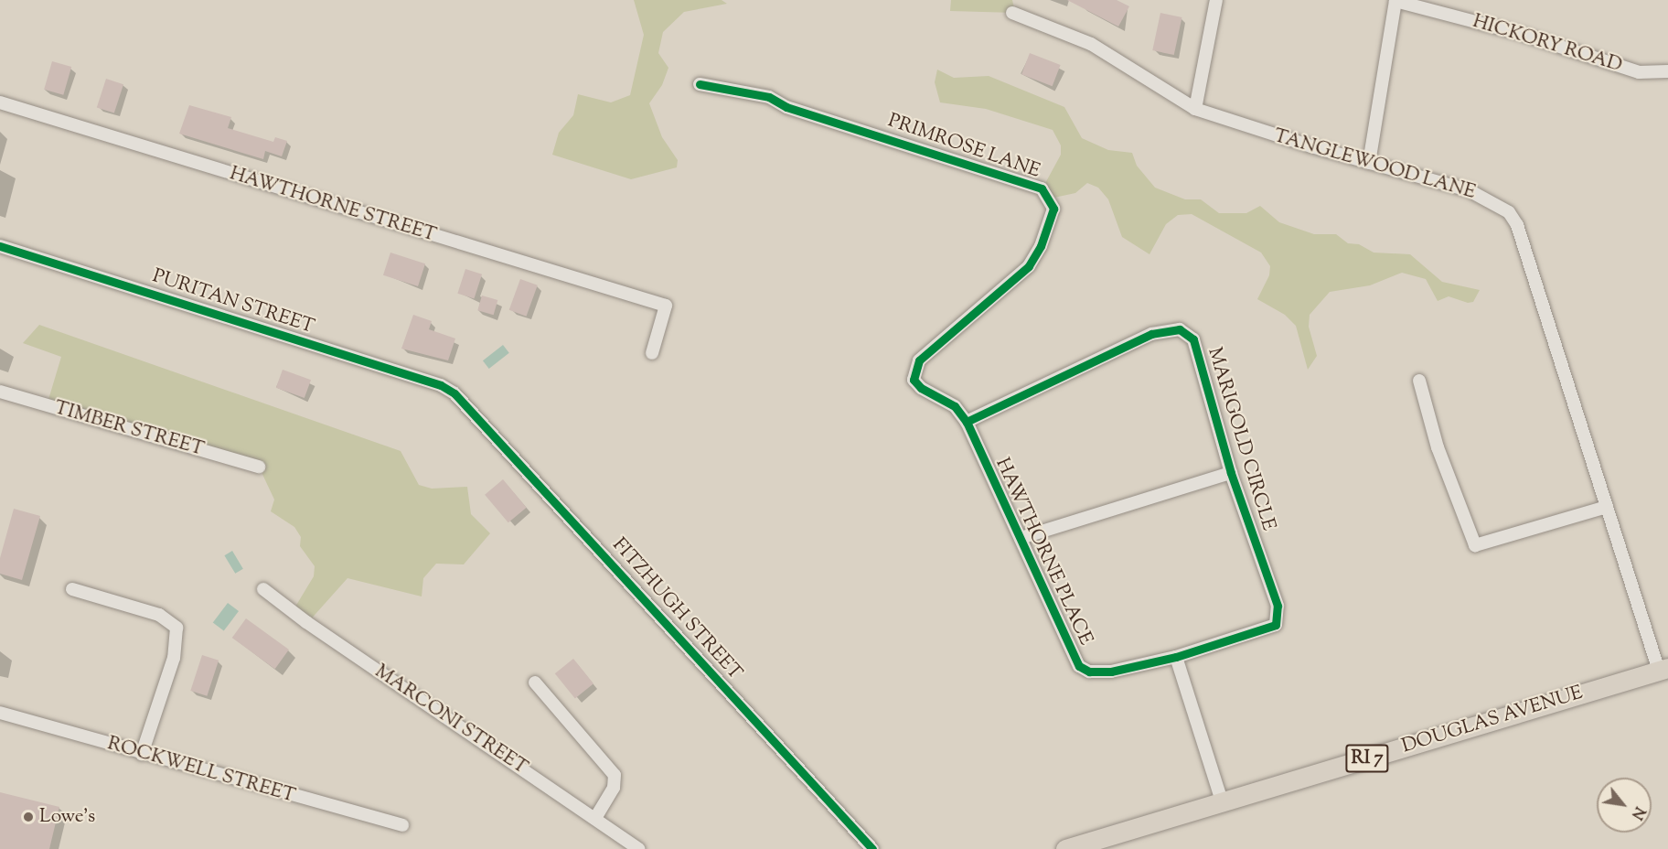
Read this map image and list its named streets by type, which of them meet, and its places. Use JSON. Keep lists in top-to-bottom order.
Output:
{
  "streets": {
    "main road": ["DOUGLAS AVENUE", "RI 7"],
    "street": [
      "HICKORY ROAD",
      "PRIMROSE LANE",
      "TANGLEWOOD LANE",
      "HAWTHORNE STREET",
      "PURITAN STREET",
      "TIMBER STREET",
      "MARIGOLD CIRCLE",
      "HAWTHORNE PLACE",
      "FITZHUGH STREET",
      "MARCONI STREET",
      "ROCKWELL STREET"
    ]
  },
  "crossings": [
    ["PRIMROSE LANE", "HAWTHORNE PLACE"],
    ["TANGLEWOOD LANE", "DOUGLAS AVENUE"],
    ["PURITAN STREET", "FITZHUGH STREET"],
    ["MARIGOLD CIRCLE", "HAWTHORNE PLACE"]
  ],
  "places": ["Lowe's"],
  "north": "bottom right"
}
